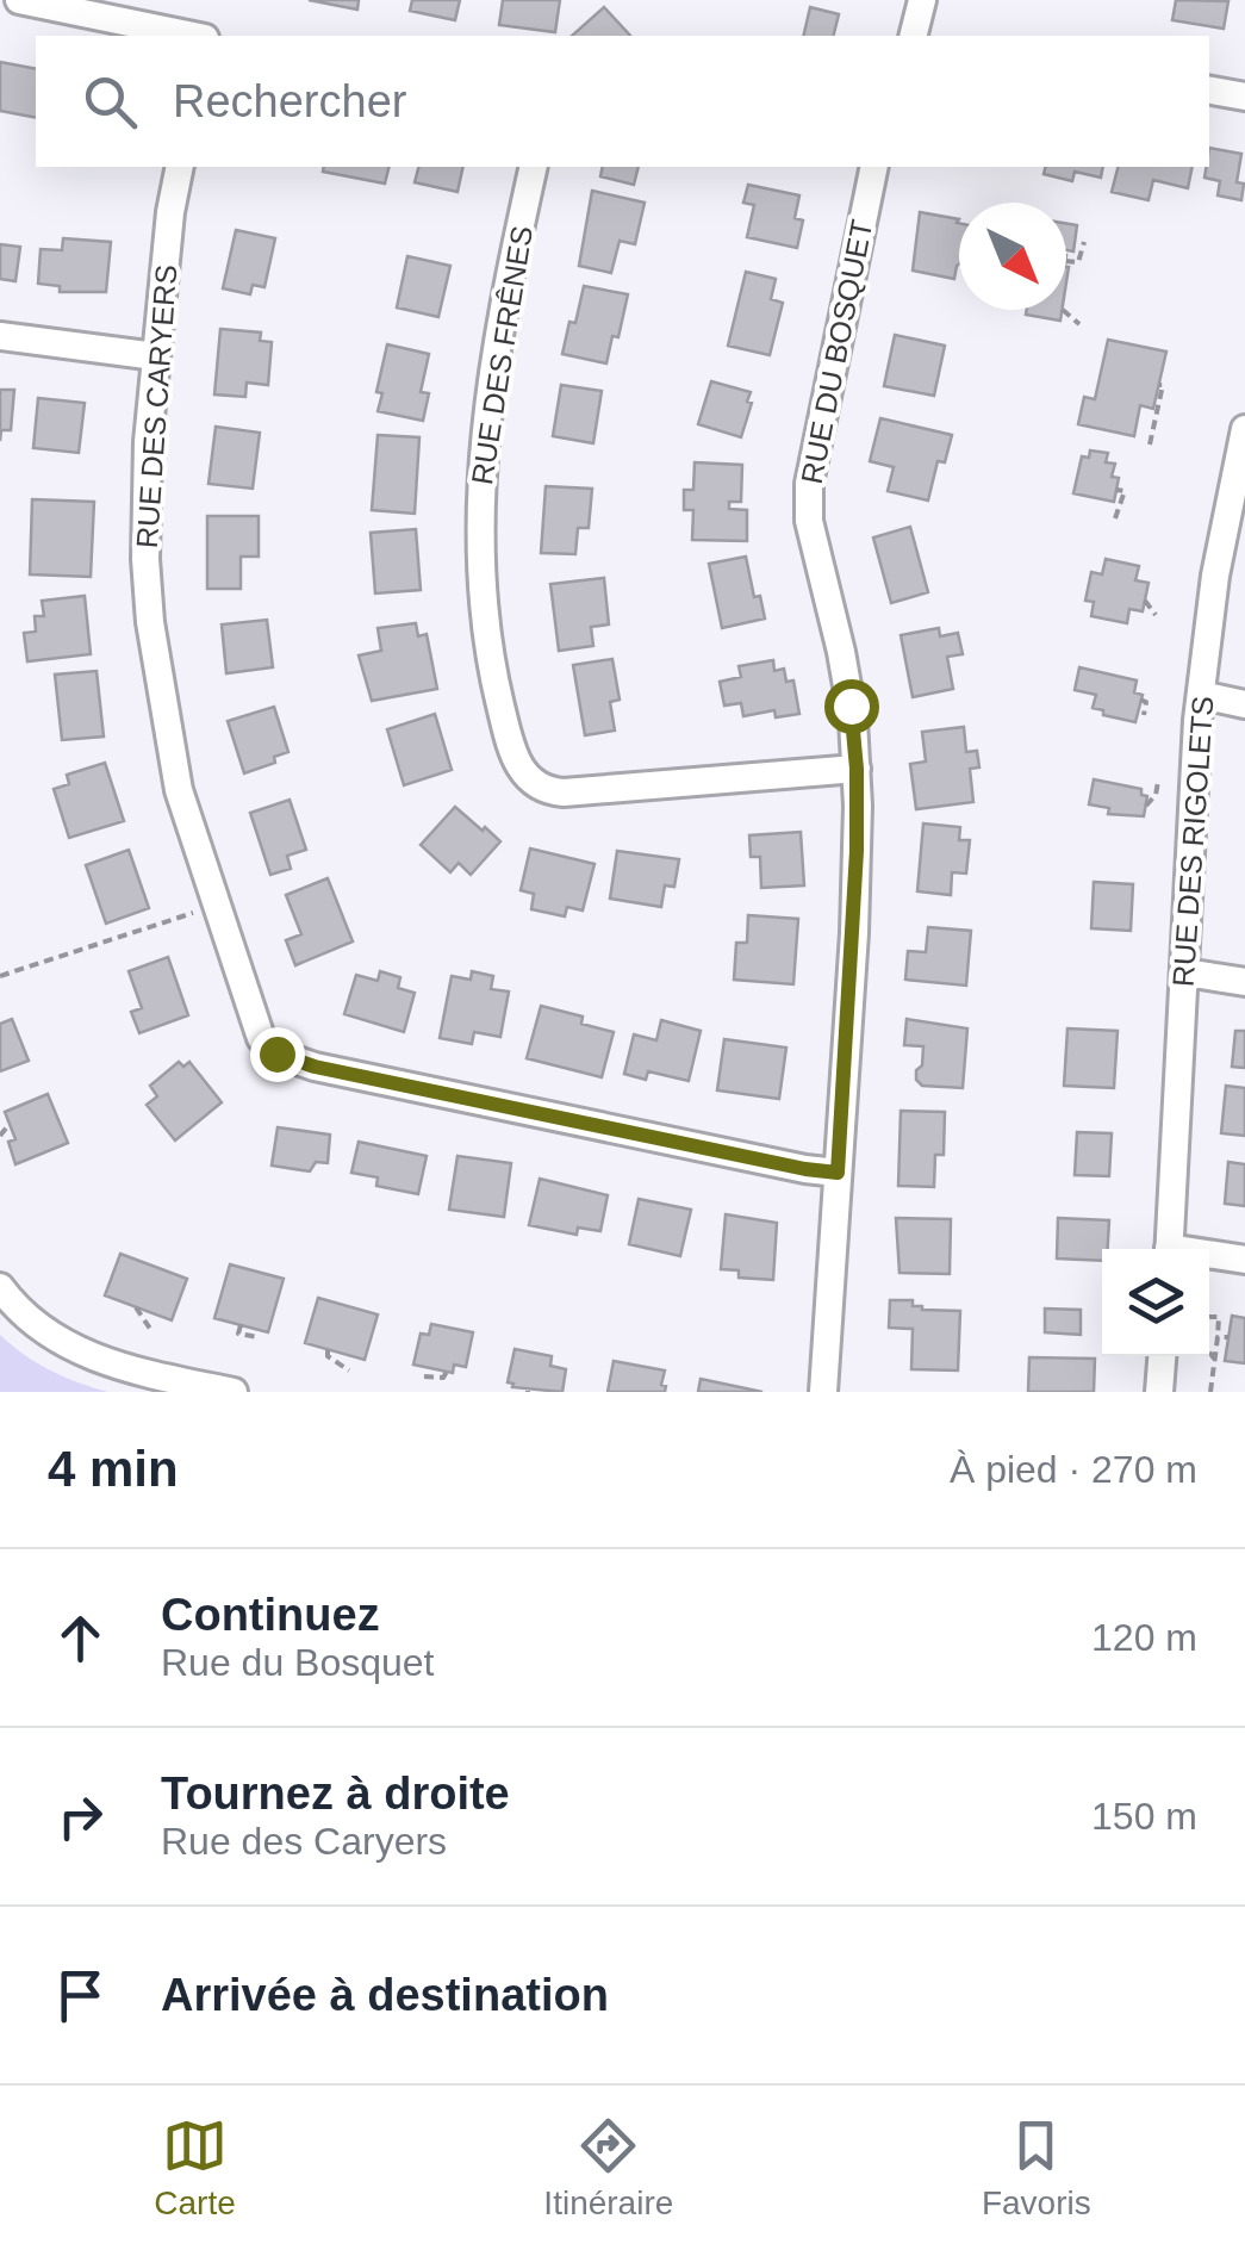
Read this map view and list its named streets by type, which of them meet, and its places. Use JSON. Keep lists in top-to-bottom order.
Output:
{
  "streets": {
    "street": [
      "RUE DU BOSQUET",
      "RUE DES FRÊNES",
      "RUE DES CARYERS",
      "RUE DES RIGOLETS"
    ]
  },
  "crossings": [
    ["RUE DU BOSQUET", "RUE DES FRÊNES"],
    ["RUE DU BOSQUET", "RUE DES CARYERS"]
  ],
  "north": "bottom right",
  "page": {
    "search": "Rechercher",
    "heading": ["4 min", "À pied · 270 m"],
    "list": [
      ["Continuez", "Rue du Bosquet", "120 m"],
      ["Tournez à droite", "Rue des Caryers", "150 m"],
      "Arrivée à destination"
    ],
    "nav": ["Carte", "Itinéraire", "Favoris"]
  }
}
